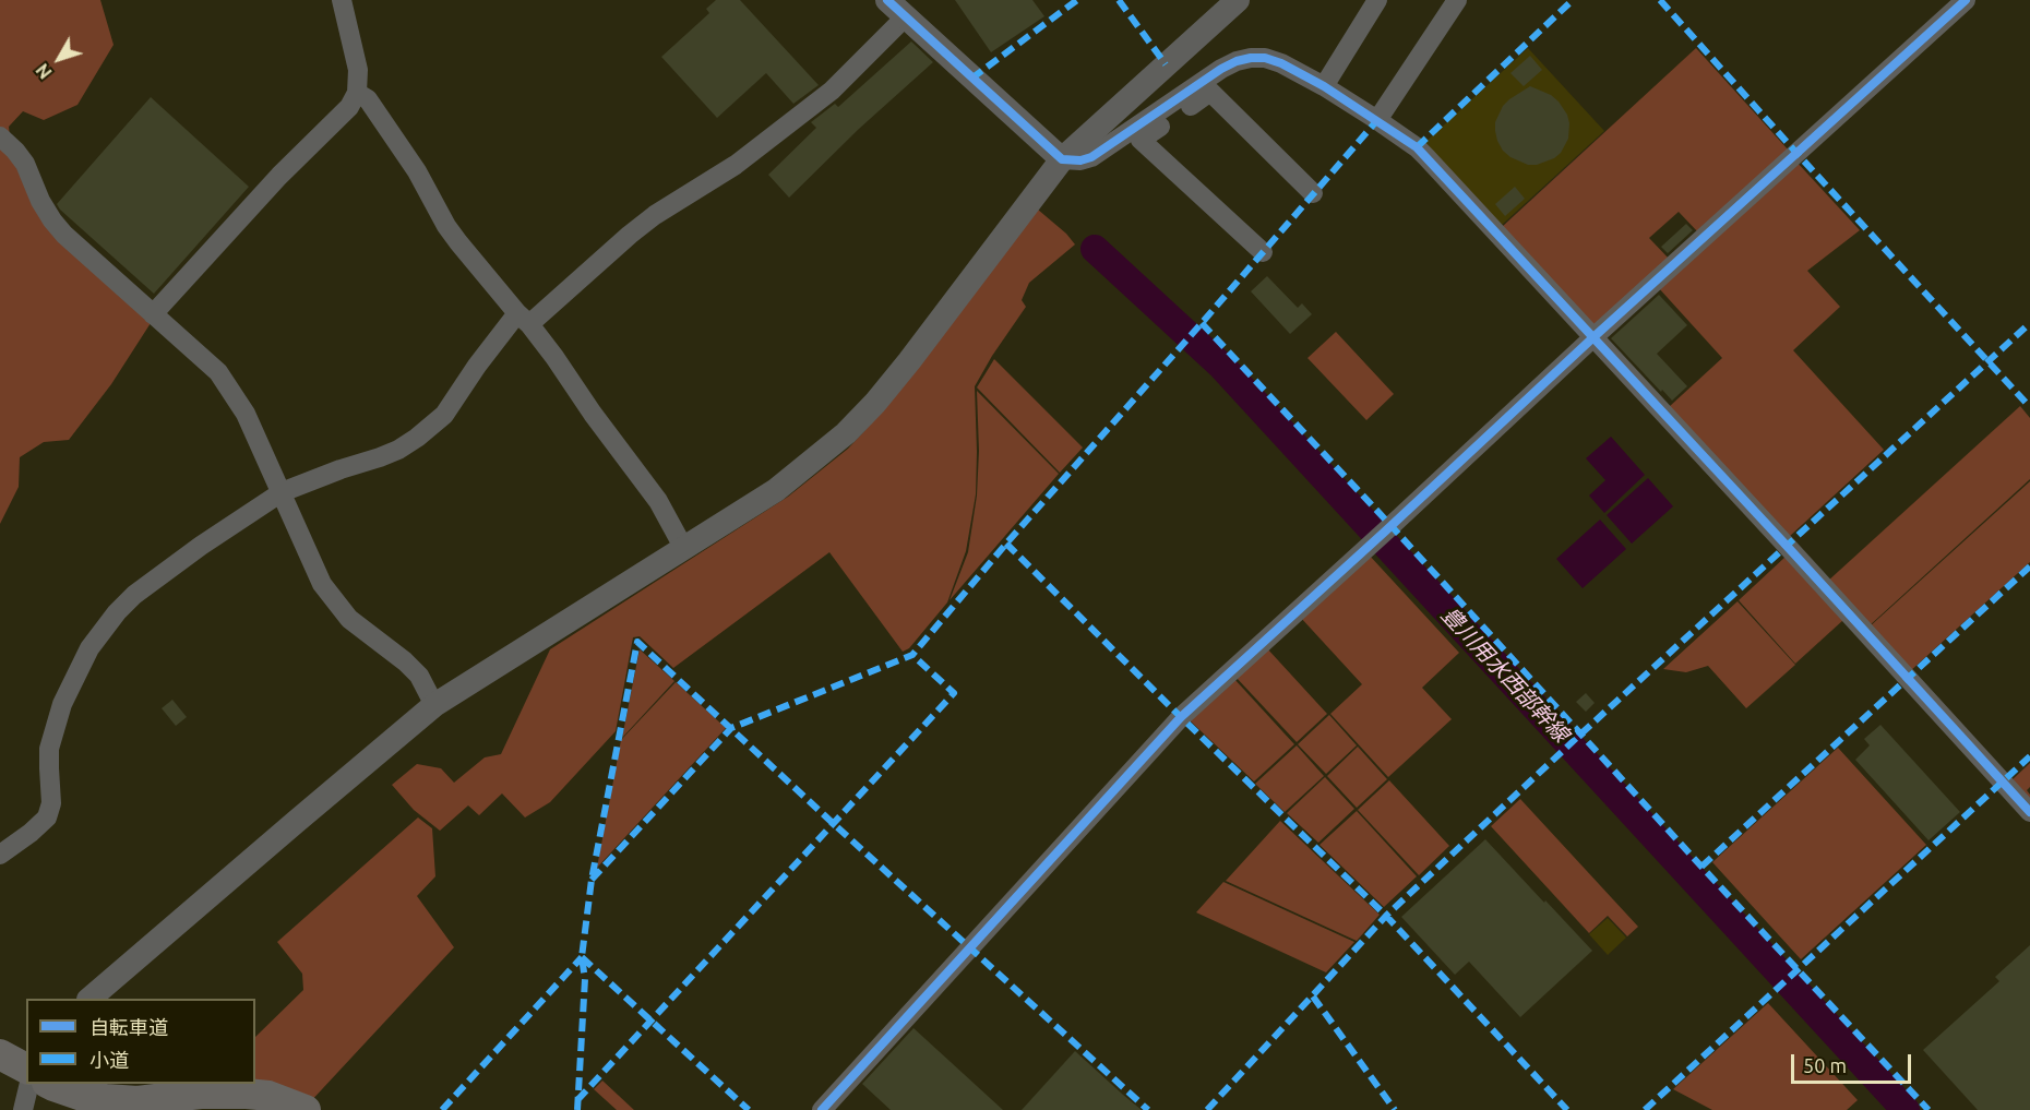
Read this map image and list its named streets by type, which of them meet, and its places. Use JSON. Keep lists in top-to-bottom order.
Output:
{
  "water": ["豊川用水西部幹線"],
  "legend": ["自転車道", "小道"],
  "scale_bar": "50 m",
  "north": "bottom left"
}
